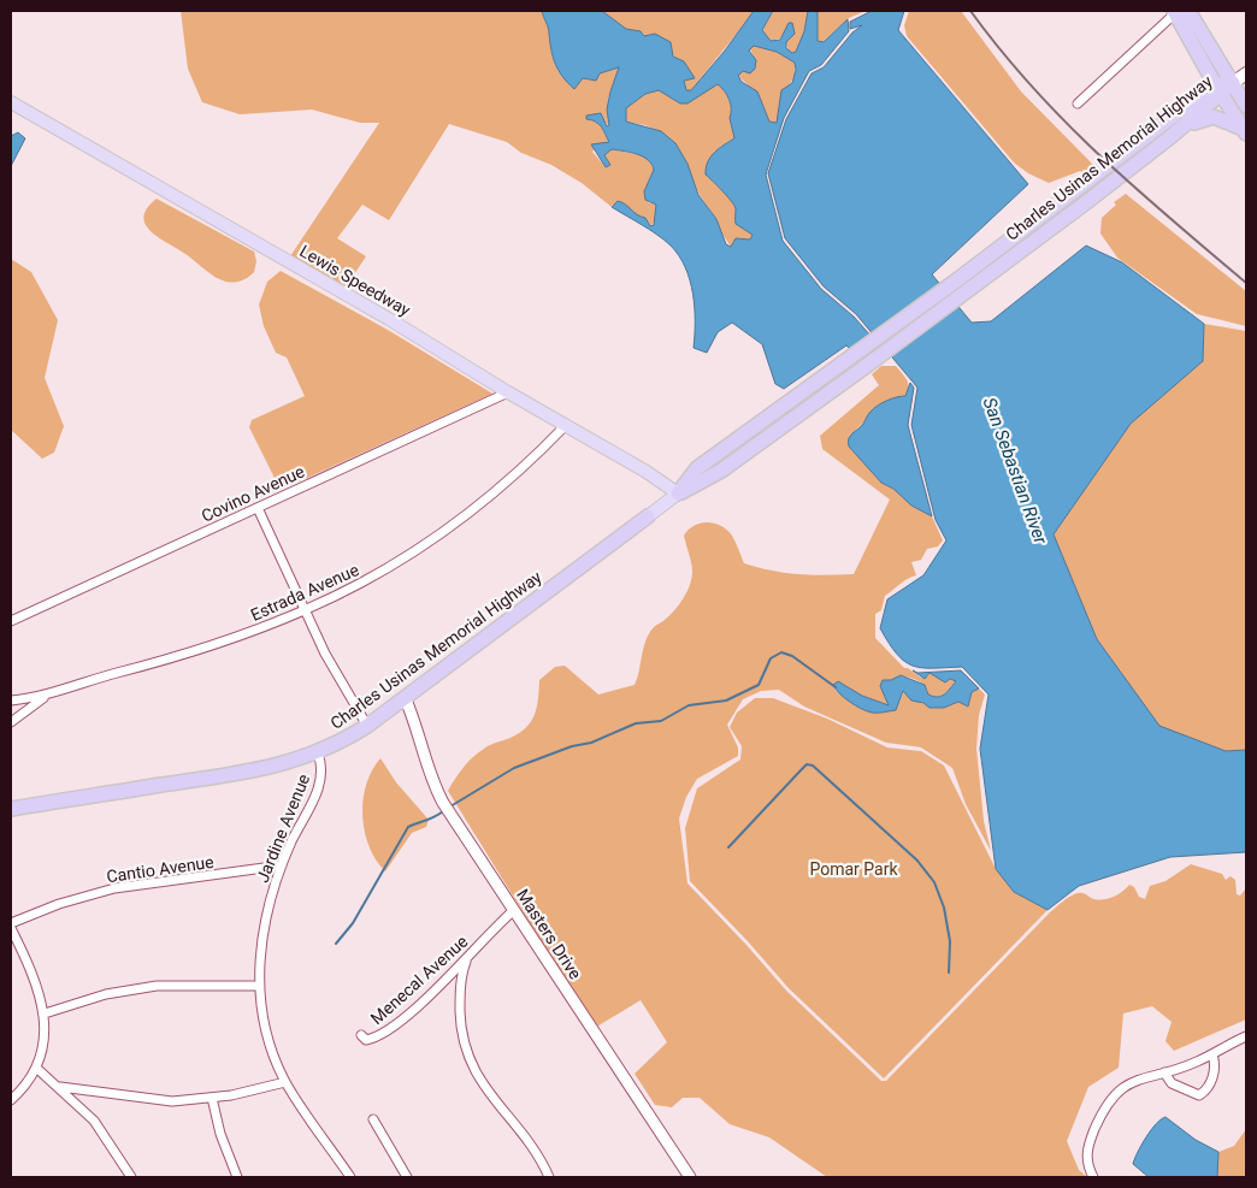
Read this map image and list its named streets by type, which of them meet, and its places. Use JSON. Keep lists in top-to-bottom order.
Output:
{
  "streets": {
    "highway": ["Charles Usinas Memorial Highway"],
    "main road": ["Lewis Speedway"],
    "street": [
      "Covino Avenue",
      "Estrada Avenue",
      "Jardine Avenue",
      "Cantio Avenue",
      "Masters Drive",
      "Menecal Avenue"
    ]
  },
  "crossings": [
    ["Charles Usinas Memorial Highway", "Lewis Speedway"],
    ["Charles Usinas Memorial Highway", "Jardine Avenue"],
    ["Charles Usinas Memorial Highway", "Masters Drive"],
    ["Lewis Speedway", "Covino Avenue"],
    ["Lewis Speedway", "Estrada Avenue"],
    ["Jardine Avenue", "Cantio Avenue"],
    ["Masters Drive", "Menecal Avenue"]
  ],
  "water": ["San Sebastian River"],
  "parks": ["Pomar Park"]
}
